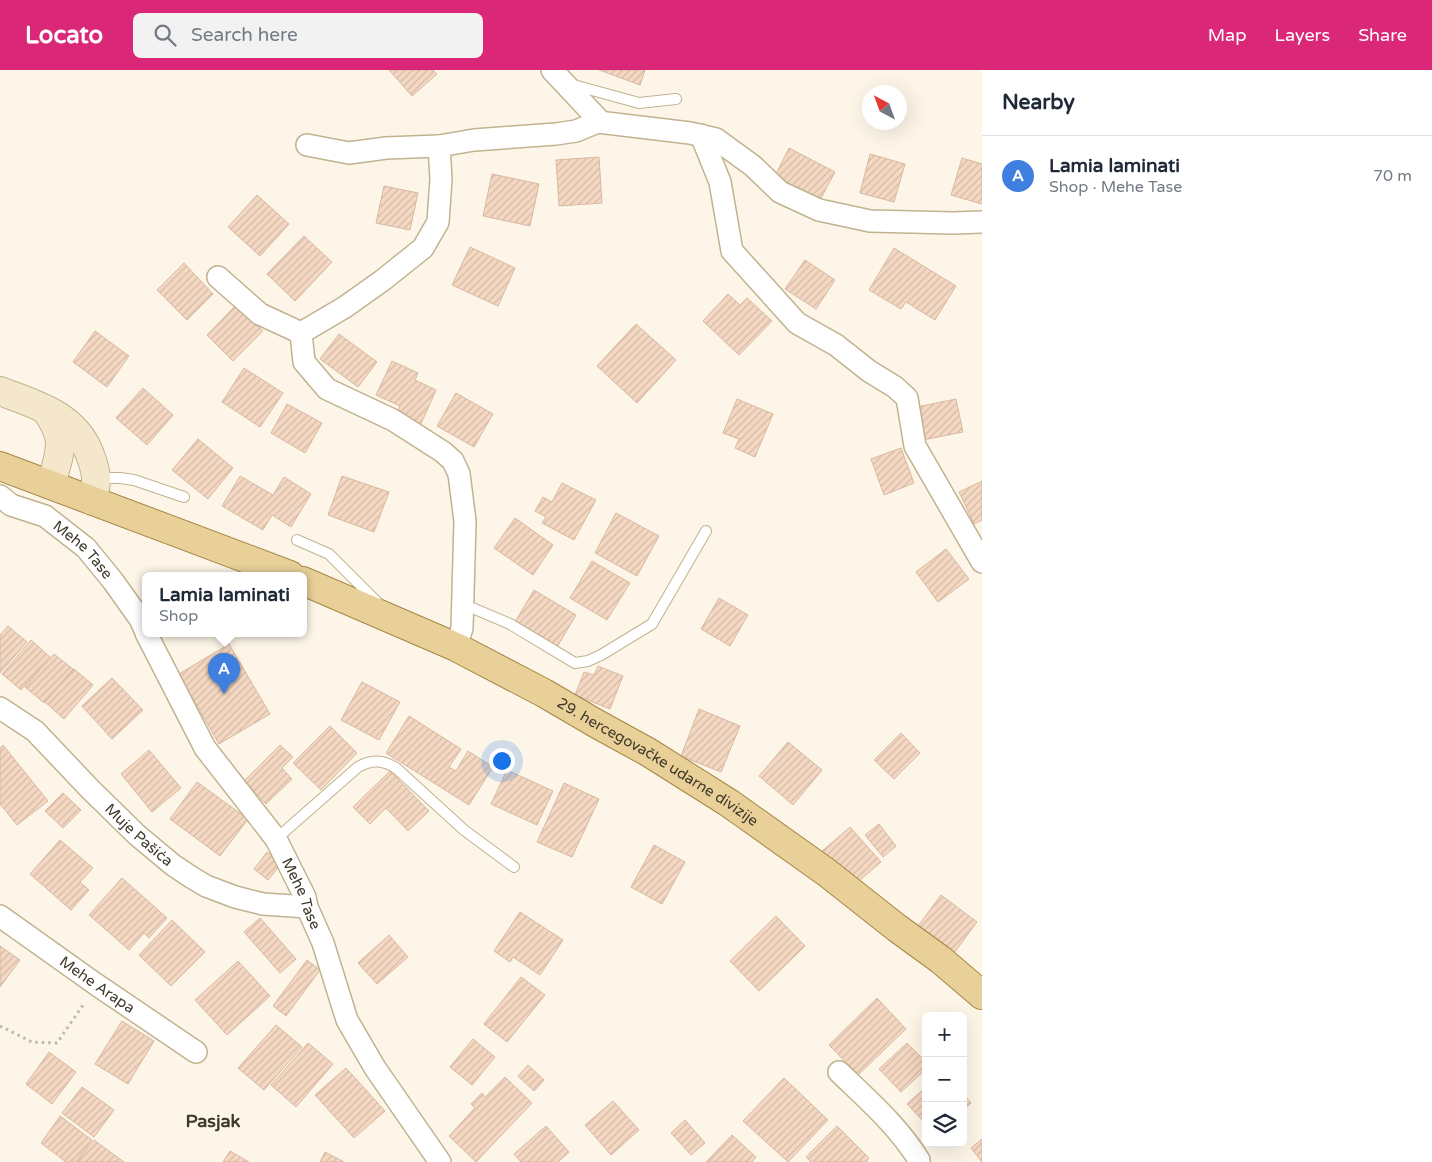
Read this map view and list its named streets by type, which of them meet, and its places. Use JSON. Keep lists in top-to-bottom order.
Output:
{
  "streets": {
    "main road": ["29. hercegovačke udarne divizije"],
    "street": ["Mehe Tase", "Muje Pašića", "Mehe Arapa"]
  },
  "crossings": [
    ["Mehe Tase", "Muje Pašića"]
  ],
  "districts": ["Pasjak"],
  "north": "top left",
  "page": {
    "header": "Locato",
    "search": "Search here",
    "nav": ["Map", "Layers", "Share"],
    "heading": "Nearby",
    "list": [
      {
        "mark": "A",
        "name": "Lamia laminati",
        "note": "Shop · Mehe Tase",
        "value": "70 m"
      }
    ],
    "popup": ["Lamia laminati", "Shop"],
    "pins": "A",
    "map_buttons": ["+", "−"]
  }
}
